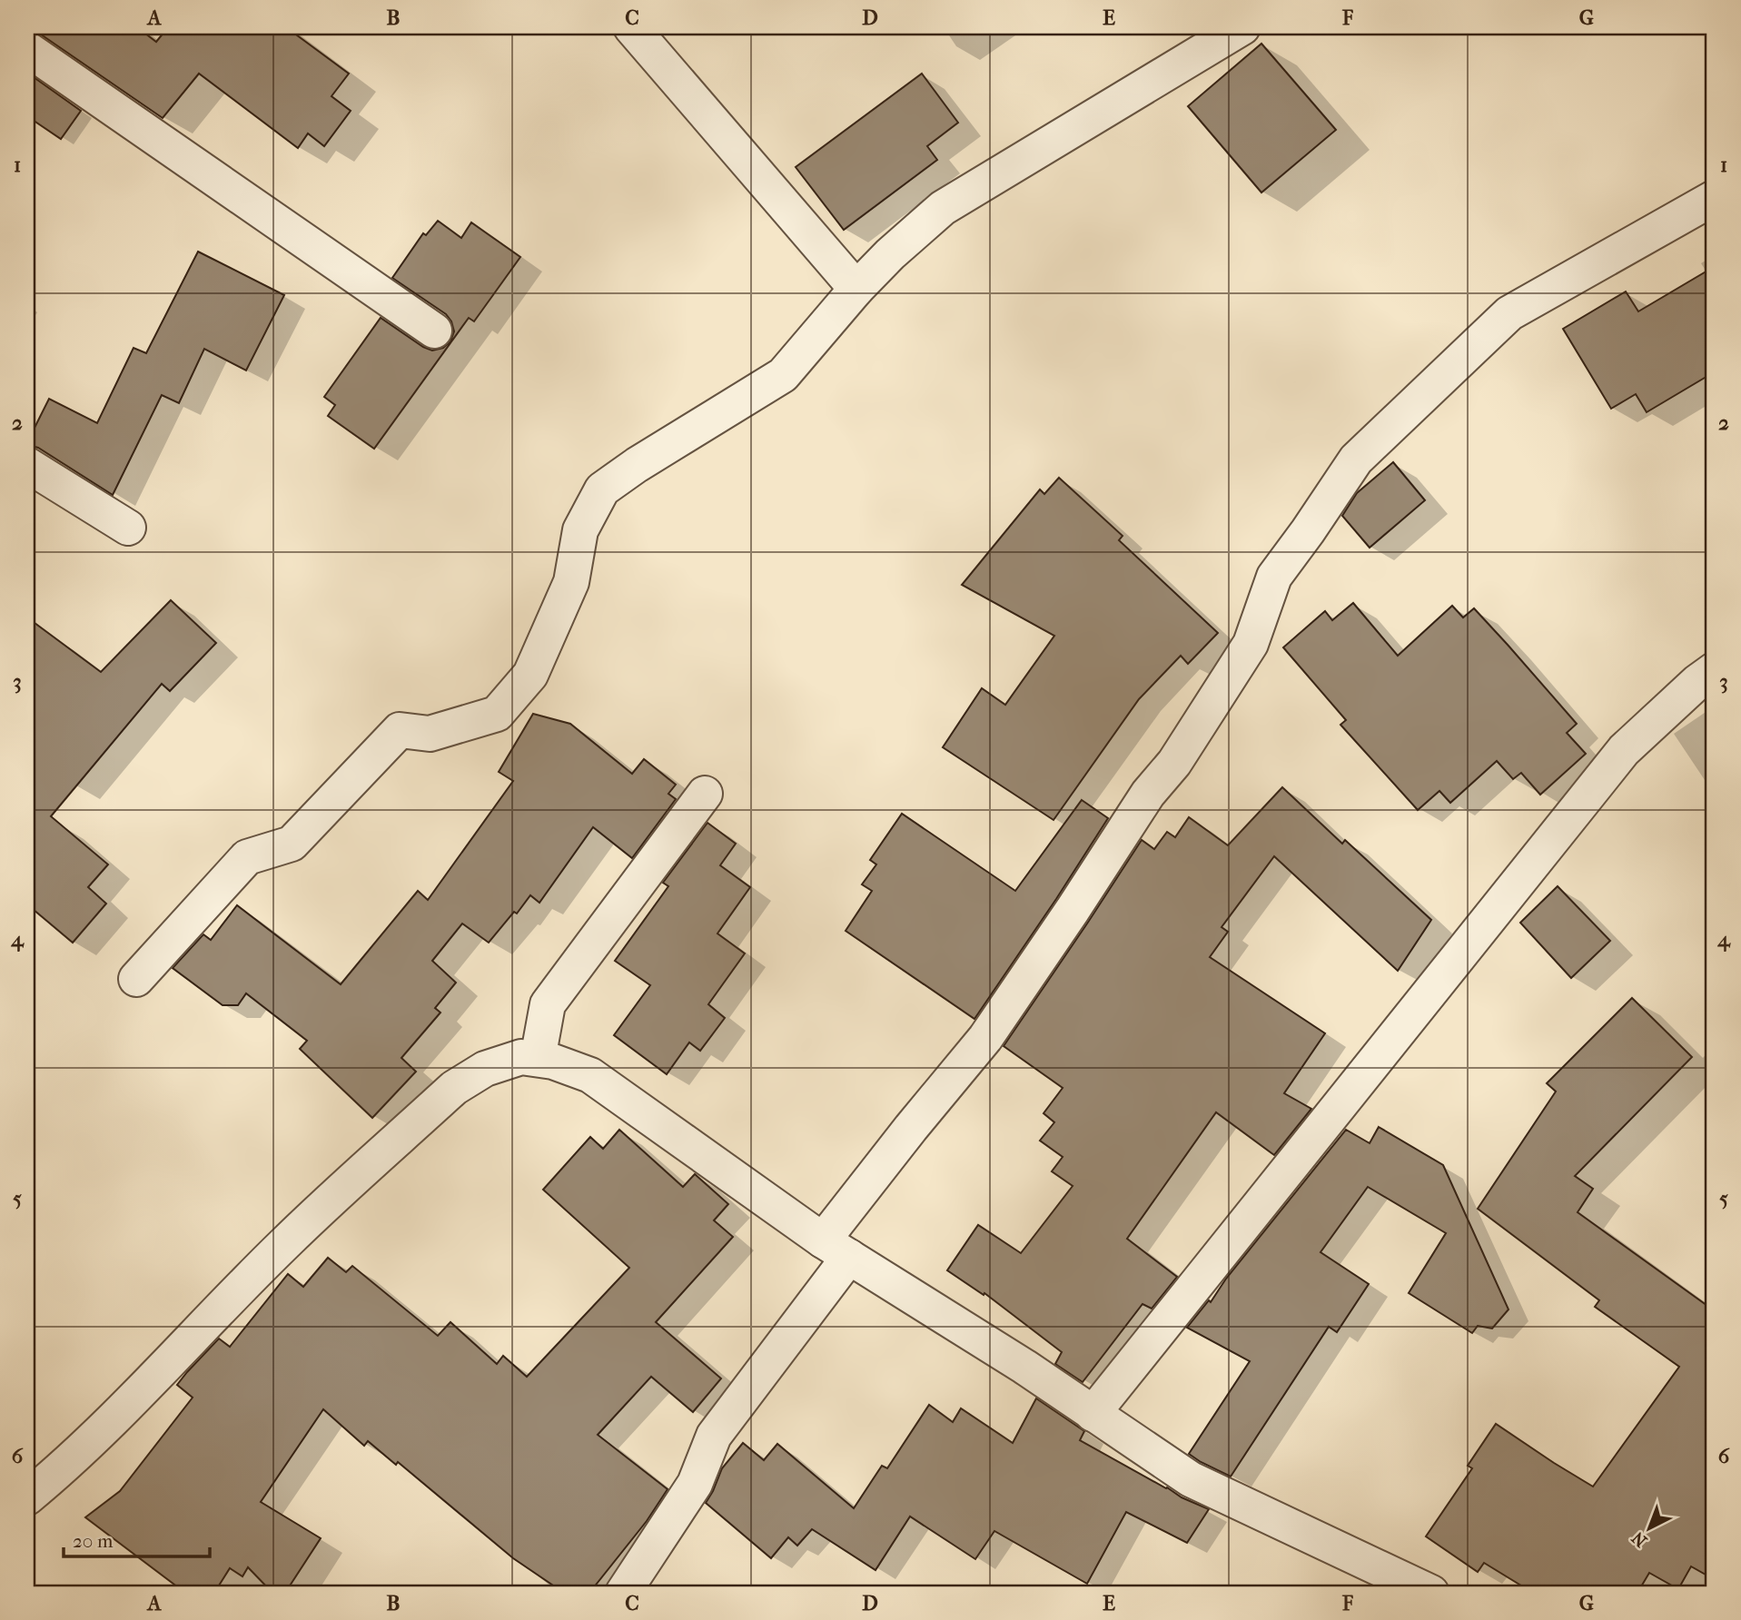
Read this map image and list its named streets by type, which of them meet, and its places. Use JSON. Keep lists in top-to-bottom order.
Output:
{
  "scale_bar": "20 m",
  "north": "bottom left",
  "grid": {
    "columns": [
      "A",
      "B",
      "C",
      "D",
      "E",
      "F",
      "G"
    ],
    "rows": [
      "1",
      "2",
      "3",
      "4",
      "5",
      "6"
    ]
  }
}
